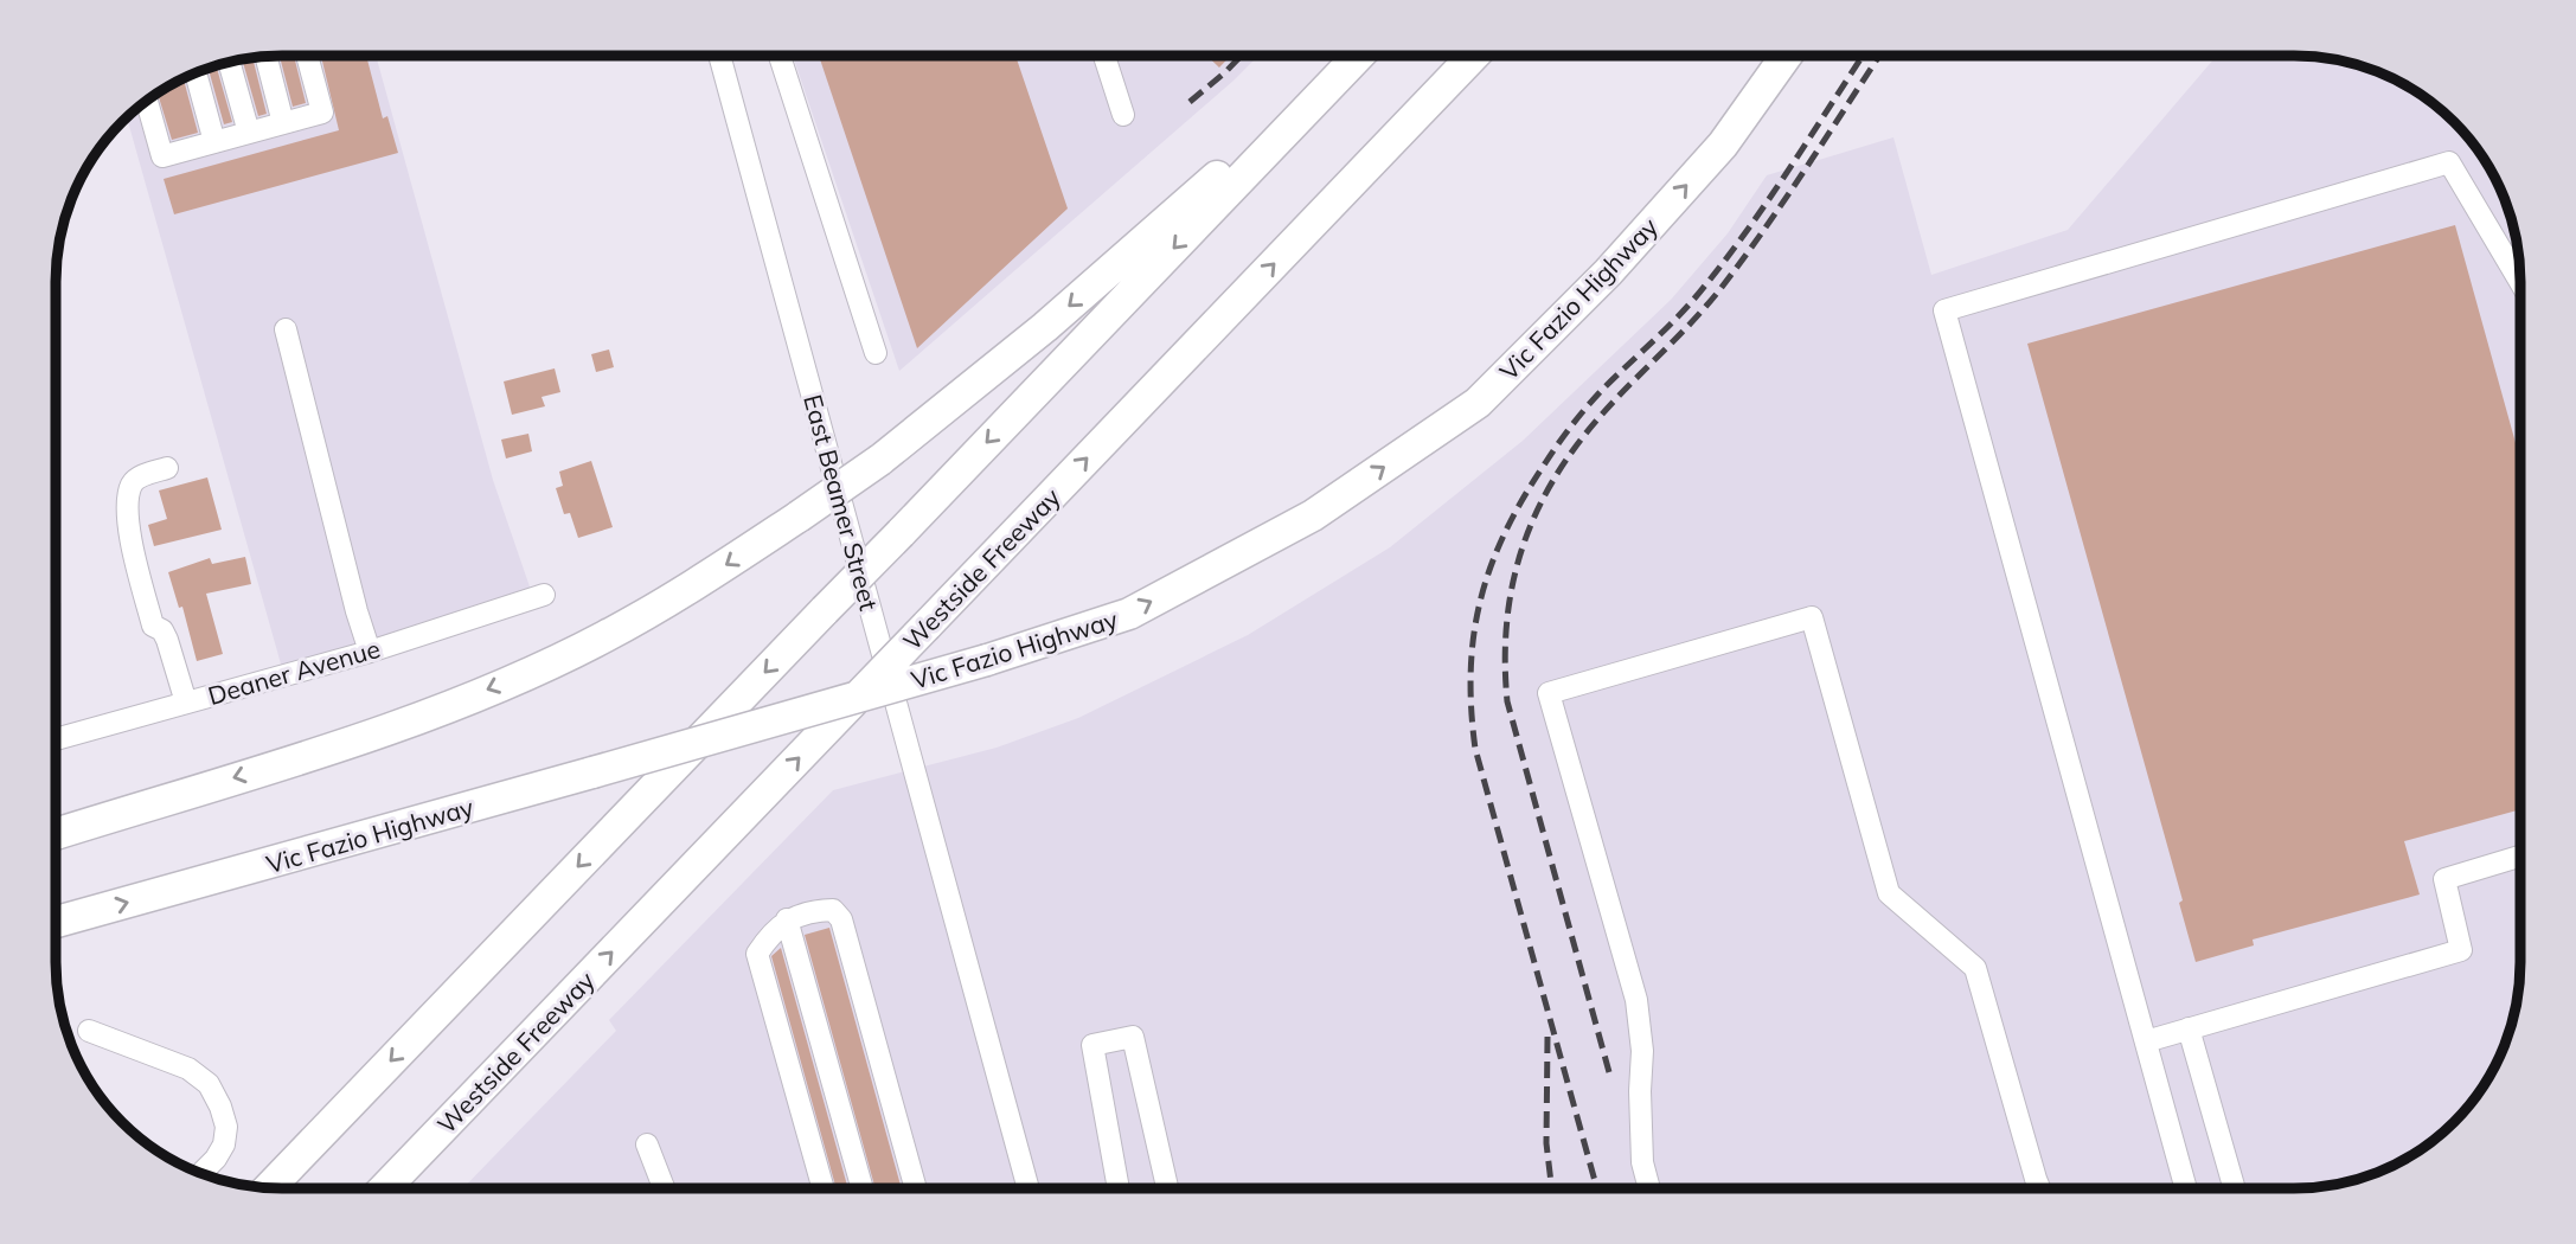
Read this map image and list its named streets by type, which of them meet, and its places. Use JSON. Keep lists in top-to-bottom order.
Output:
{
  "streets": {
    "highway": ["Vic Fazio Highway", "Westside Freeway"],
    "street": ["East Beamer Street", "Deaner Avenue"]
  }
}
